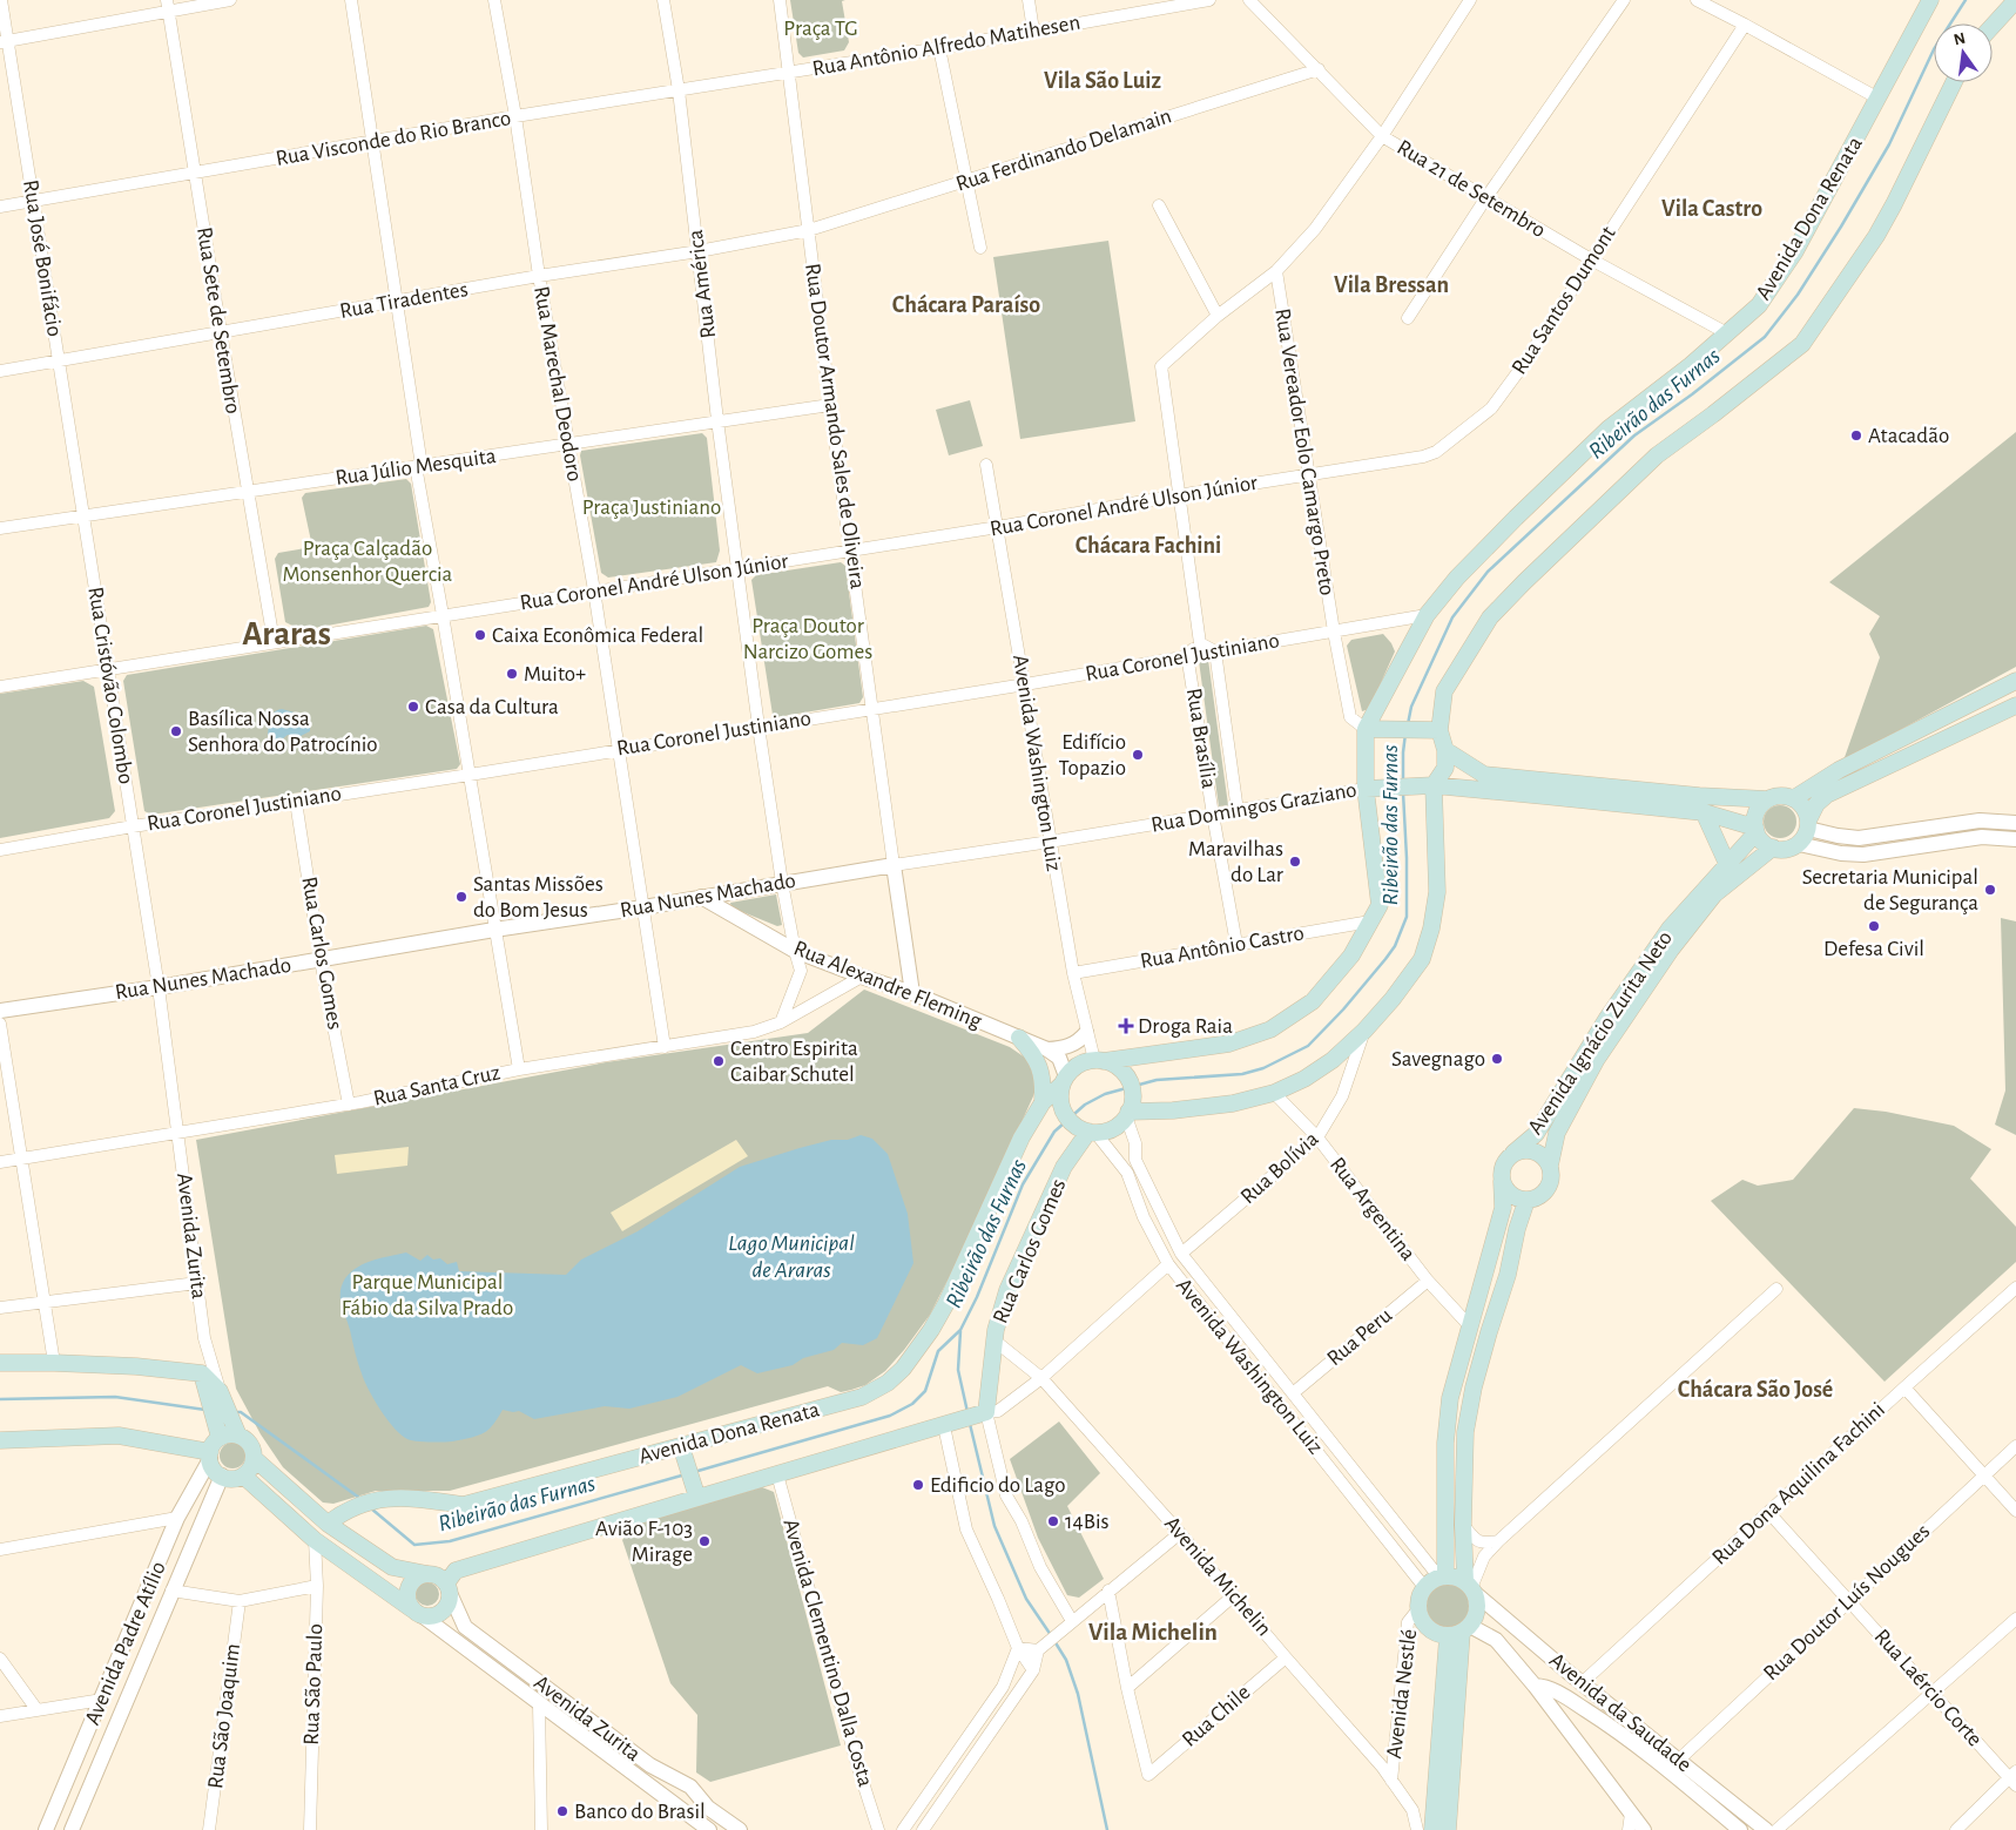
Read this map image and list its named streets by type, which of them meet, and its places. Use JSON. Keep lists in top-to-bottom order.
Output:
{
  "streets": {
    "main road": [
      "Avenida Dona Renata",
      "Rua Domingos Graziano",
      "Rua Carlos Gomes",
      "Avenida Ignácio Zurita Neto"
    ],
    "street": [
      "Rua Antônio Alfredo Matihesen",
      "Rua Visconde do Rio Branco",
      "Rua Ferdinando Delamain",
      "Rua 21 de Setembro",
      "Rua José Bonifácio",
      "Rua América",
      "Rua Tiradentes",
      "Rua Santos Dumont",
      "Rua Sete de Setembro",
      "Rua Marechal Deodoro",
      "Rua Doutor Armando Sales de Oliveira",
      "Rua Vereador Eolo Camargo Preto",
      "Rua Júlio Mesquita",
      "Rua Coronel André Ulson Júnior",
      "Rua Coronel Justiniano",
      "Rua Cristóvão Colombo",
      "Rua Brasília",
      "Avenida Washington Luiz",
      "Rua Nunes Machado",
      "Rua Antônio Castro",
      "Rua Alexandre Fleming",
      "Rua Santa Cruz",
      "Rua Bolívia",
      "Rua Argentina",
      "Avenida Zurita",
      "Rua Peru",
      "Rua Dona Aquilina Fachini",
      "Avenida Michelin",
      "Rua Doutor Luís Nougues",
      "Avenida Padre Atílio",
      "Avenida Clementino Dalla Costa",
      "Rua São Paulo",
      "Rua Laércio Corte",
      "Avenida Nestlé",
      "Avenida da Saudade",
      "Rua São Joaquim",
      "Rua Chile"
    ]
  },
  "crossings": [
    ["Rua Antônio Alfredo Matihesen", "Rua Visconde do Rio Branco"],
    ["Rua Antônio Alfredo Matihesen", "Rua Doutor Armando Sales de Oliveira"],
    ["Rua Visconde do Rio Branco", "Rua José Bonifácio"],
    ["Rua Visconde do Rio Branco", "Rua América"],
    ["Rua Visconde do Rio Branco", "Rua Sete de Setembro"],
    ["Rua Visconde do Rio Branco", "Rua Marechal Deodoro"],
    ["Rua Visconde do Rio Branco", "Rua Doutor Armando Sales de Oliveira"],
    ["Rua Ferdinando Delamain", "Rua 21 de Setembro"],
    ["Rua Ferdinando Delamain", "Rua Tiradentes"],
    ["Rua Ferdinando Delamain", "Rua Doutor Armando Sales de Oliveira"],
    ["Rua 21 de Setembro", "Avenida Dona Renata"],
    ["Rua 21 de Setembro", "Rua Santos Dumont"],
    ["Avenida Dona Renata", "Rua Vereador Eolo Camargo Preto"],
    ["Avenida Dona Renata", "Rua Coronel Justiniano"],
    ["Avenida Dona Renata", "Avenida Washington Luiz"],
    ["Avenida Dona Renata", "Rua Domingos Graziano"],
    ["Avenida Dona Renata", "Rua Antônio Castro"],
    ["Avenida Dona Renata", "Rua Carlos Gomes"],
    ["Rua José Bonifácio", "Rua Tiradentes"],
    ["Rua José Bonifácio", "Rua Júlio Mesquita"],
    ["Rua José Bonifácio", "Rua Cristóvão Colombo"],
    ["Rua América", "Rua Tiradentes"],
    ["Rua América", "Rua Júlio Mesquita"],
    ["Rua América", "Rua Coronel André Ulson Júnior"],
    ["Rua América", "Rua Coronel Justiniano"],
    ["Rua América", "Rua Nunes Machado"],
    ["Rua América", "Rua Alexandre Fleming"],
    ["Rua América", "Rua Santa Cruz"],
    ["Rua Tiradentes", "Rua Sete de Setembro"],
    ["Rua Tiradentes", "Rua Marechal Deodoro"],
    ["Rua Tiradentes", "Rua Doutor Armando Sales de Oliveira"],
    ["Rua Santos Dumont", "Rua Vereador Eolo Camargo Preto"],
    ["Rua Santos Dumont", "Rua Coronel André Ulson Júnior"],
    ["Rua Sete de Setembro", "Rua Júlio Mesquita"],
    ["Rua Sete de Setembro", "Rua Coronel André Ulson Júnior"],
    ["Rua Marechal Deodoro", "Rua Júlio Mesquita"],
    ["Rua Marechal Deodoro", "Rua Coronel André Ulson Júnior"],
    ["Rua Marechal Deodoro", "Rua Coronel Justiniano"],
    ["Rua Marechal Deodoro", "Rua Nunes Machado"],
    ["Rua Marechal Deodoro", "Rua Santa Cruz"],
    ["Rua Doutor Armando Sales de Oliveira", "Rua Júlio Mesquita"],
    ["Rua Doutor Armando Sales de Oliveira", "Rua Coronel André Ulson Júnior"],
    ["Rua Doutor Armando Sales de Oliveira", "Rua Coronel Justiniano"],
    ["Rua Doutor Armando Sales de Oliveira", "Rua Domingos Graziano"],
    ["Rua Doutor Armando Sales de Oliveira", "Rua Nunes Machado"],
    ["Rua Vereador Eolo Camargo Preto", "Rua Coronel André Ulson Júnior"],
    ["Rua Vereador Eolo Camargo Preto", "Rua Coronel Justiniano"],
    ["Rua Júlio Mesquita", "Rua Cristóvão Colombo"],
    ["Rua Coronel André Ulson Júnior", "Rua Cristóvão Colombo"],
    ["Rua Coronel André Ulson Júnior", "Avenida Washington Luiz"],
    ["Rua Coronel Justiniano", "Rua Cristóvão Colombo"],
    ["Rua Coronel Justiniano", "Rua Brasília"],
    ["Rua Coronel Justiniano", "Avenida Washington Luiz"],
    ["Rua Coronel Justiniano", "Rua Carlos Gomes"],
    ["Rua Cristóvão Colombo", "Rua Nunes Machado"],
    ["Rua Cristóvão Colombo", "Rua Santa Cruz"],
    ["Rua Cristóvão Colombo", "Avenida Zurita"],
    ["Rua Brasília", "Rua Domingos Graziano"],
    ["Rua Brasília", "Rua Antônio Castro"],
    ["Avenida Washington Luiz", "Rua Domingos Graziano"],
    ["Avenida Washington Luiz", "Rua Antônio Castro"],
    ["Avenida Washington Luiz", "Rua Carlos Gomes"],
    ["Avenida Washington Luiz", "Rua Bolívia"],
    ["Avenida Washington Luiz", "Rua Peru"],
    ["Avenida Washington Luiz", "Avenida Nestlé"],
    ["Avenida Washington Luiz", "Avenida da Saudade"],
    ["Rua Domingos Graziano", "Rua Nunes Machado"],
    ["Rua Domingos Graziano", "Avenida Ignácio Zurita Neto"],
    ["Rua Nunes Machado", "Rua Carlos Gomes"],
    ["Rua Nunes Machado", "Rua Alexandre Fleming"],
    ["Rua Carlos Gomes", "Rua Santa Cruz"],
    ["Rua Carlos Gomes", "Avenida Michelin"],
    ["Rua Alexandre Fleming", "Rua Santa Cruz"],
    ["Rua Santa Cruz", "Avenida Zurita"],
    ["Rua Bolívia", "Rua Argentina"],
    ["Rua Argentina", "Rua Peru"],
    ["Rua Dona Aquilina Fachini", "Rua Laércio Corte"],
    ["Rua Dona Aquilina Fachini", "Avenida da Saudade"],
    ["Avenida Michelin", "Avenida Nestlé"],
    ["Avenida Michelin", "Rua Chile"],
    ["Rua Doutor Luís Nougues", "Rua Laércio Corte"],
    ["Rua Doutor Luís Nougues", "Avenida da Saudade"],
    ["Avenida Nestlé", "Avenida da Saudade"]
  ],
  "districts": [
    "Vila São Luiz",
    "Vila Castro",
    "Vila Bressan",
    "Chácara Paraíso",
    "Chácara Fachini",
    "Araras",
    "Chácara São José",
    "Vila Michelin"
  ],
  "water": ["Ribeirão das Furnas", "Lago Municipal de Araras"],
  "parks": [
    "Praça TG",
    "Praça Justiniano",
    "Praça Calçadão Monsenhor Quercia",
    "Praça Doutor Narcizo Gomes",
    "Parque Municipal Fábio da Silva Prado"
  ],
  "places": {
    "other": [
      "Atacadão",
      "Caixa Econômica Federal",
      "Muito+",
      "Casa da Cultura",
      "Basílica Nossa Senhora do Patrocínio",
      "Edifício Topazio",
      "Maravilhas do Lar",
      "Secretaria Municipal de Segurança",
      "Santas Missões do Bom Jesus",
      "Defesa Civil",
      "Savegnago",
      "Centro Espirita Caibar Schutel",
      "Edificio do Lago",
      "14Bis",
      "Avião F-103 Mirage",
      "Banco do Brasil"
    ],
    "health": ["Droga Raia"]
  },
  "north": "top"
}
